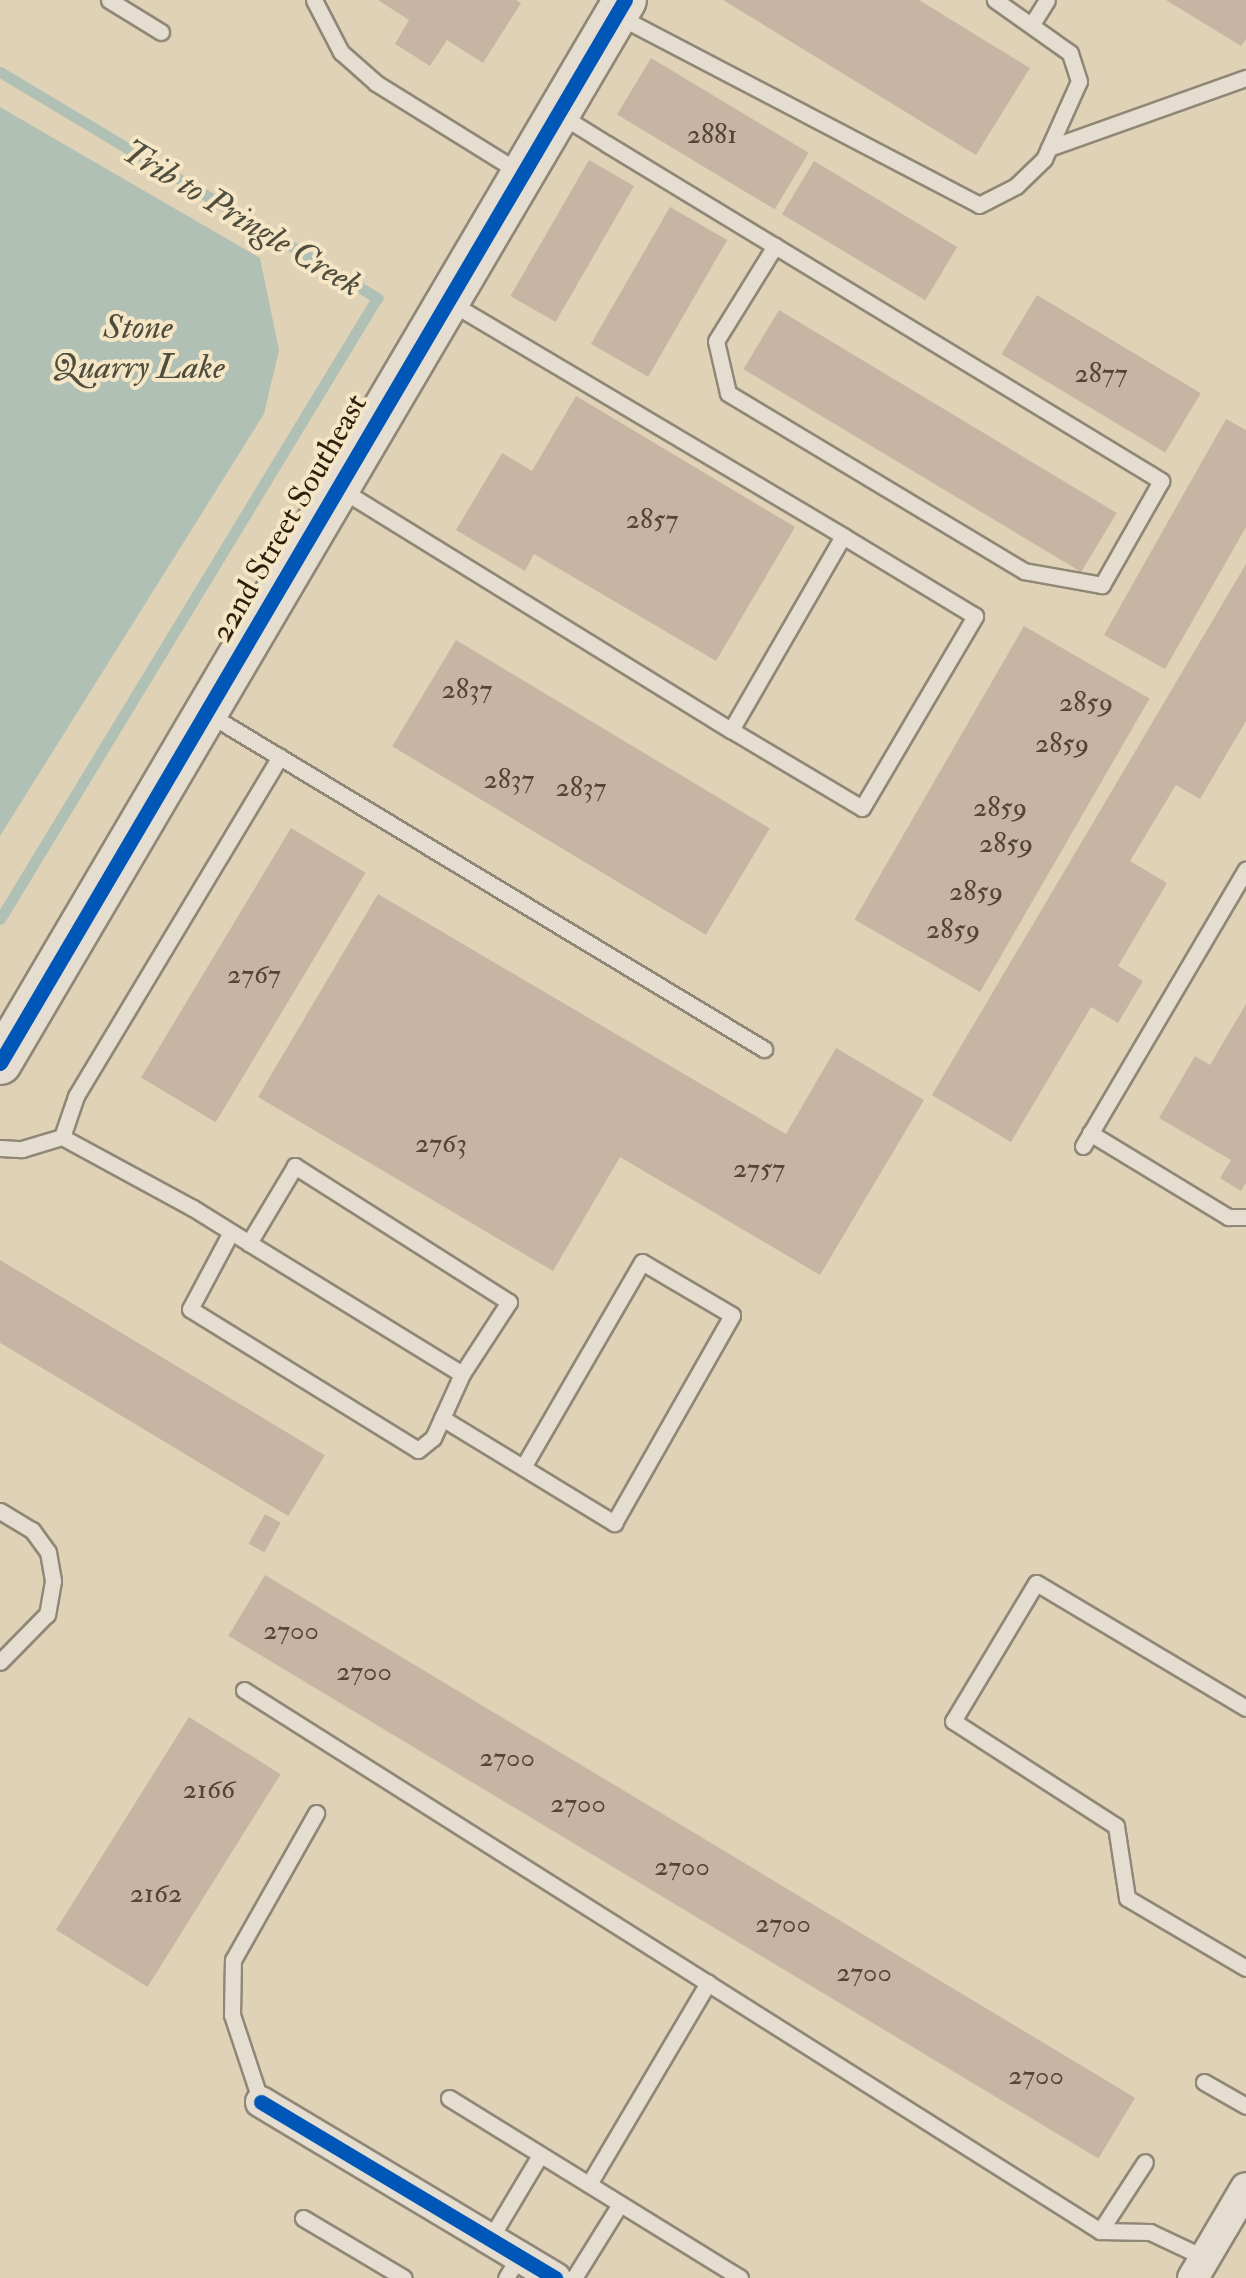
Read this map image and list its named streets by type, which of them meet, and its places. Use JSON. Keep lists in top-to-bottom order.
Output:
{
  "streets": {
    "street": ["22nd Street Southeast"]
  },
  "water": ["Trib to Pringle Creek", "Stone Quarry Lake"],
  "house_numbers": [
    "2881",
    "2877",
    "2857",
    "2837",
    "2859",
    "2859",
    "2837",
    "2837",
    "2859",
    "2859",
    "2859",
    "2859",
    "2767",
    "2763",
    "2757",
    "2700",
    "2700",
    "2700",
    "2166",
    "2700",
    "2700",
    "2162",
    "2700",
    "2700",
    "2700"
  ]
}
